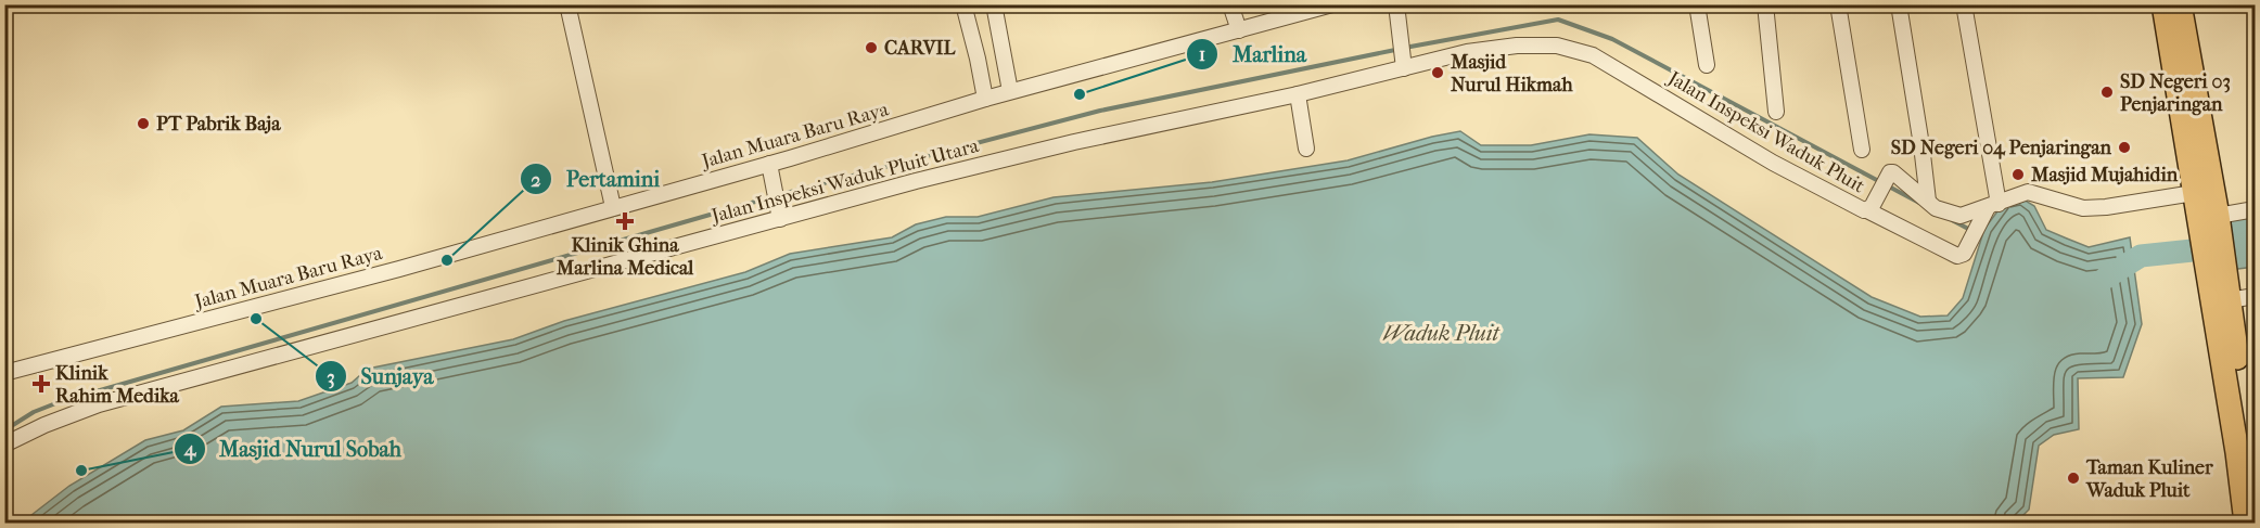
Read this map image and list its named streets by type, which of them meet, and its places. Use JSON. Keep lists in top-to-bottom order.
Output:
{
  "streets": {
    "street": ["Jalan Inspeksi Waduk Pluit", "Jalan Muara Baru Raya", "Jalan Inspeksi Waduk Pluit Utara"]
  },
  "crossings": [
    ["Jalan Inspeksi Waduk Pluit", "Jalan Inspeksi Waduk Pluit Utara"]
  ],
  "water": ["Waduk Pluit"],
  "places": {
    "other": [
      "CARVIL",
      "Masjid Nurul Hikmah",
      "SD Negeri 03 Penjaringan",
      "Marlina",
      "PT Pabrik Baja",
      "SD Negeri 04 Penjaringan",
      "Masjid Mujahidin",
      "Pertamini",
      "Sunjaya",
      "Masjid Nurul Sobah",
      "Taman Kuliner Waduk Pluit"
    ],
    "health": ["Klinik Ghina Marlina Medical", "Klinik Rahim Medika"]
  }
}
